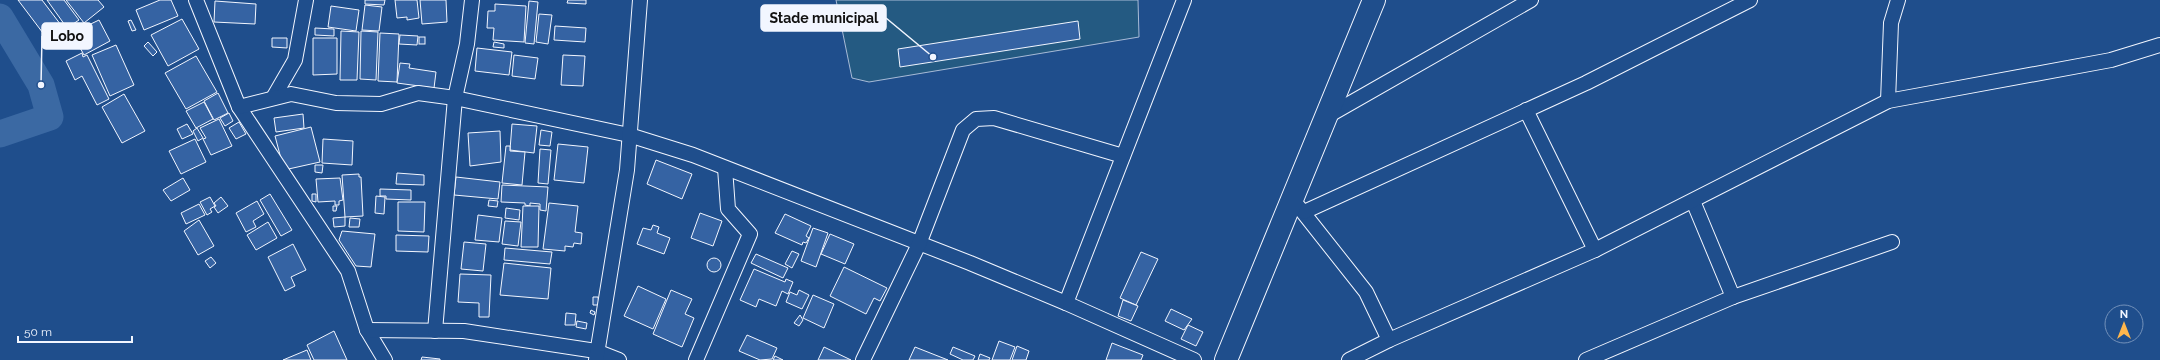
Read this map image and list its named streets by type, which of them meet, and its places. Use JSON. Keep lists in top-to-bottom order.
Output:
{
  "places": ["Stade municipal", "Lobo"],
  "scale_bar": "50 m",
  "north": "top"
}
